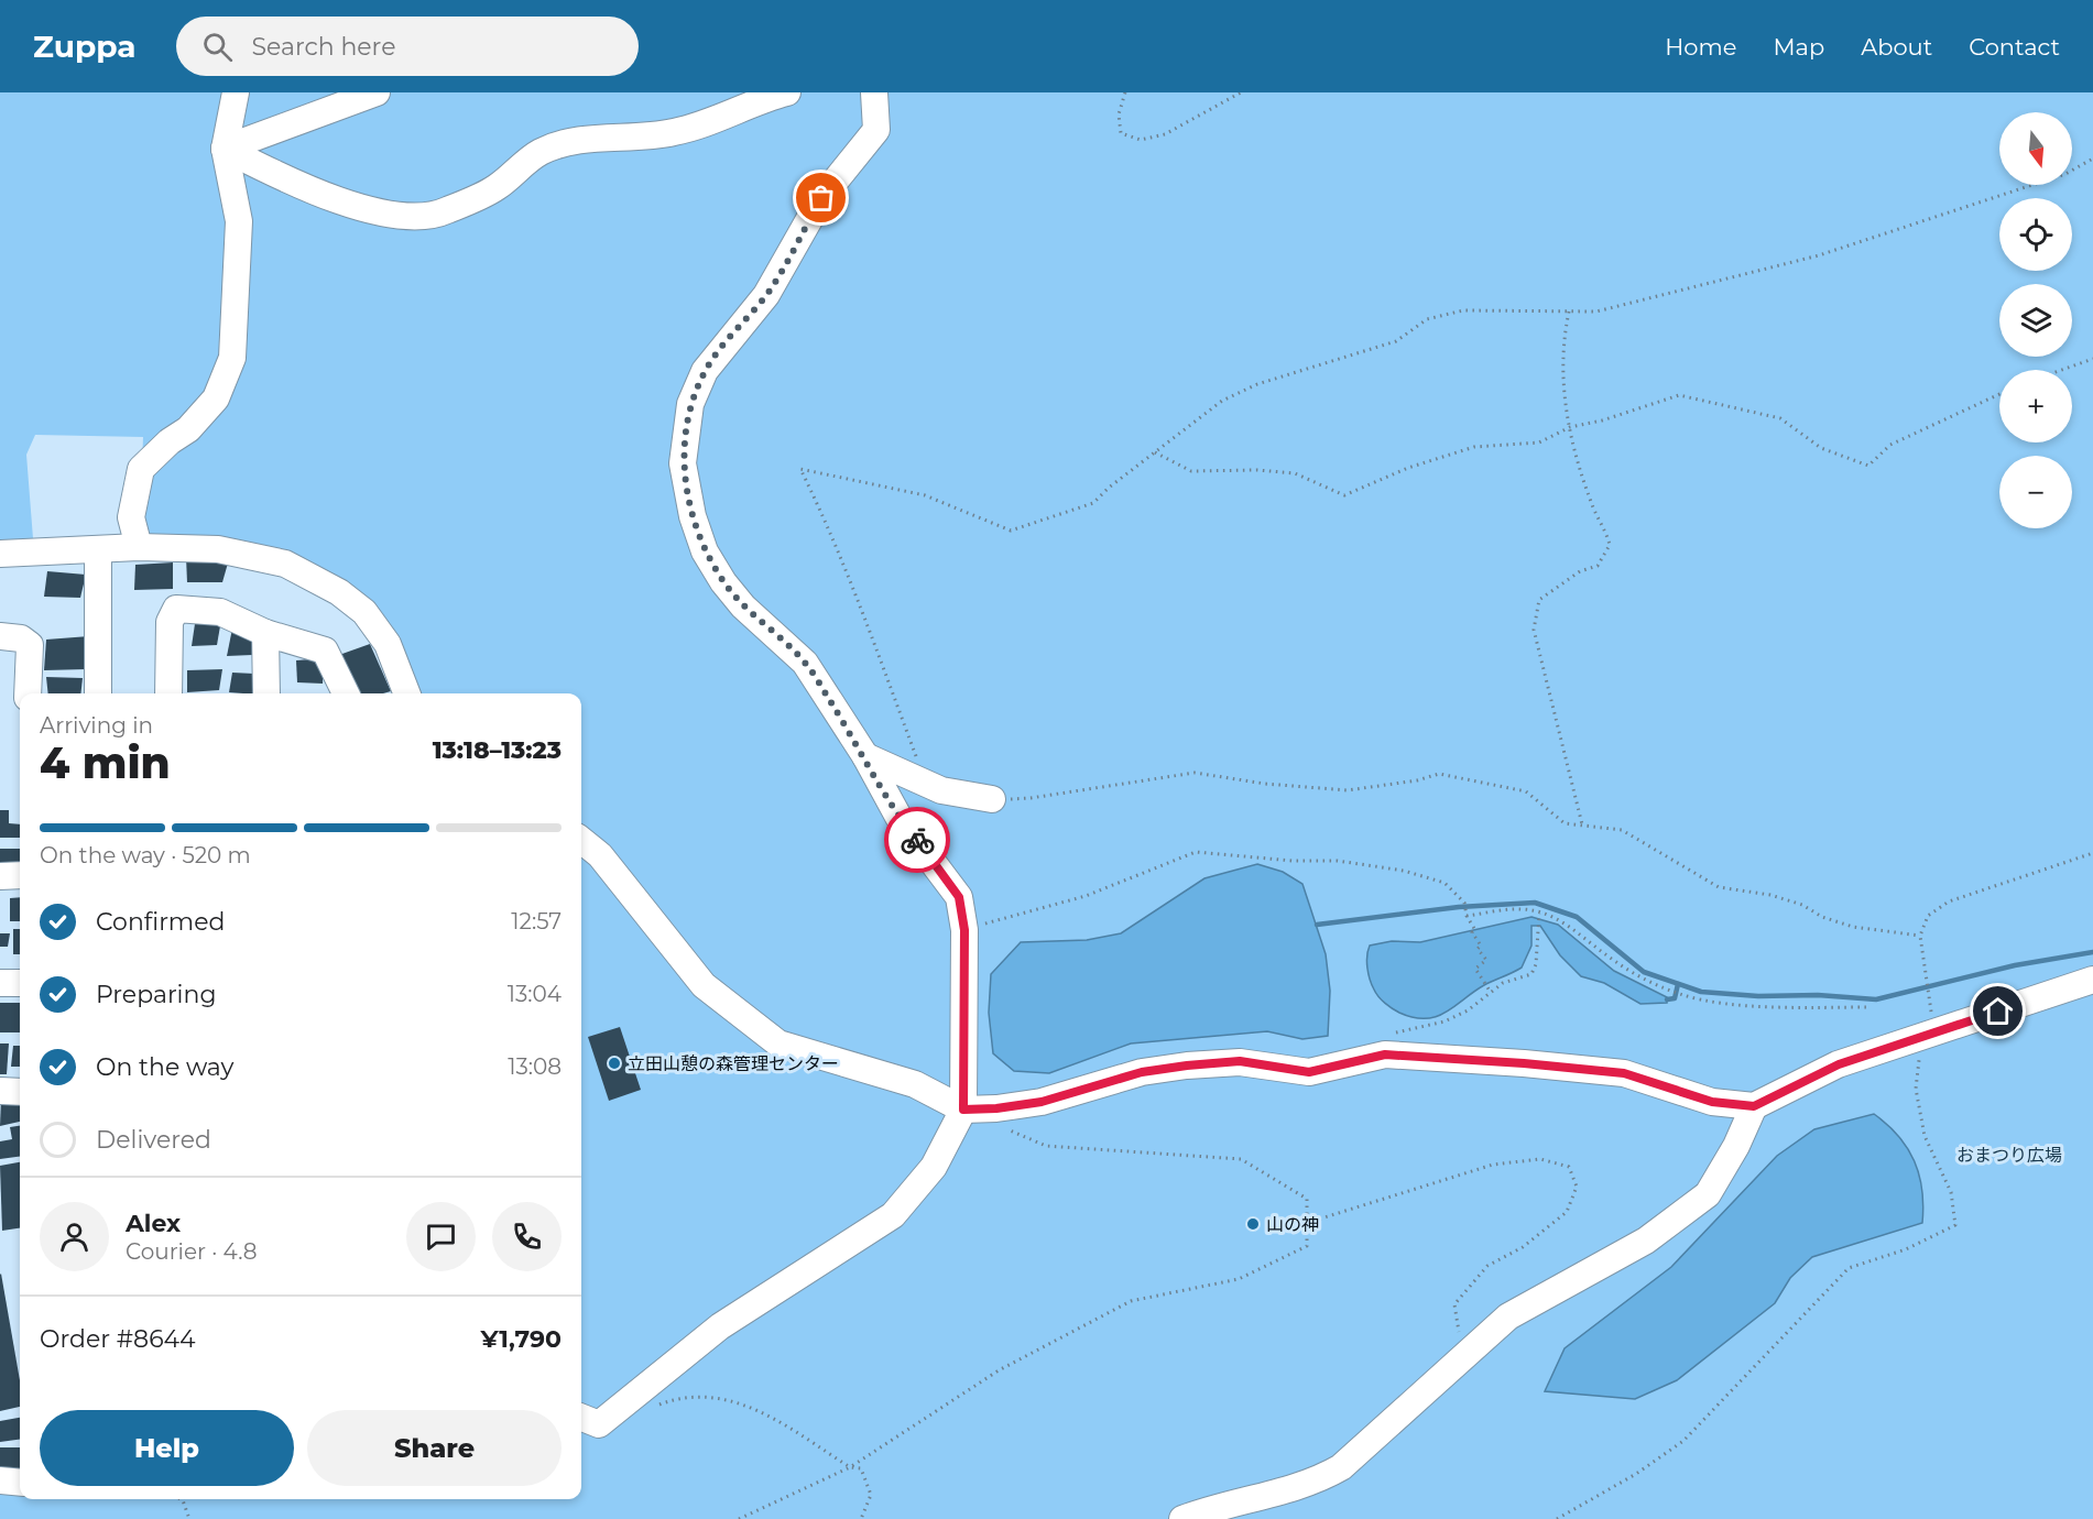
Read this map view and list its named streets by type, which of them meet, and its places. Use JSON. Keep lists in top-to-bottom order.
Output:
{
  "parks": ["おまつり広場"],
  "places": ["立田山憩の森管理センター", "山の神"],
  "north": "bottom",
  "page": {
    "header": "Zuppa",
    "search": "Search here",
    "nav": [
      "Home",
      "Map",
      "About",
      "Contact"
    ],
    "map_buttons": ["+", "−"],
    "heading": ["4 min", "Arriving in", "13:18–13:23"],
    "panel": [
      "Alex",
      "Courier · 4.8",
      "Order #8644",
      "¥1,790"
    ],
    "bar": "On the way · 520 m",
    "list": [
      ["Confirmed", "12:57"],
      ["Preparing", "13:04"],
      ["On the way", "13:08"],
      "Delivered"
    ],
    "buttons": ["Help", "Share"]
  }
}
